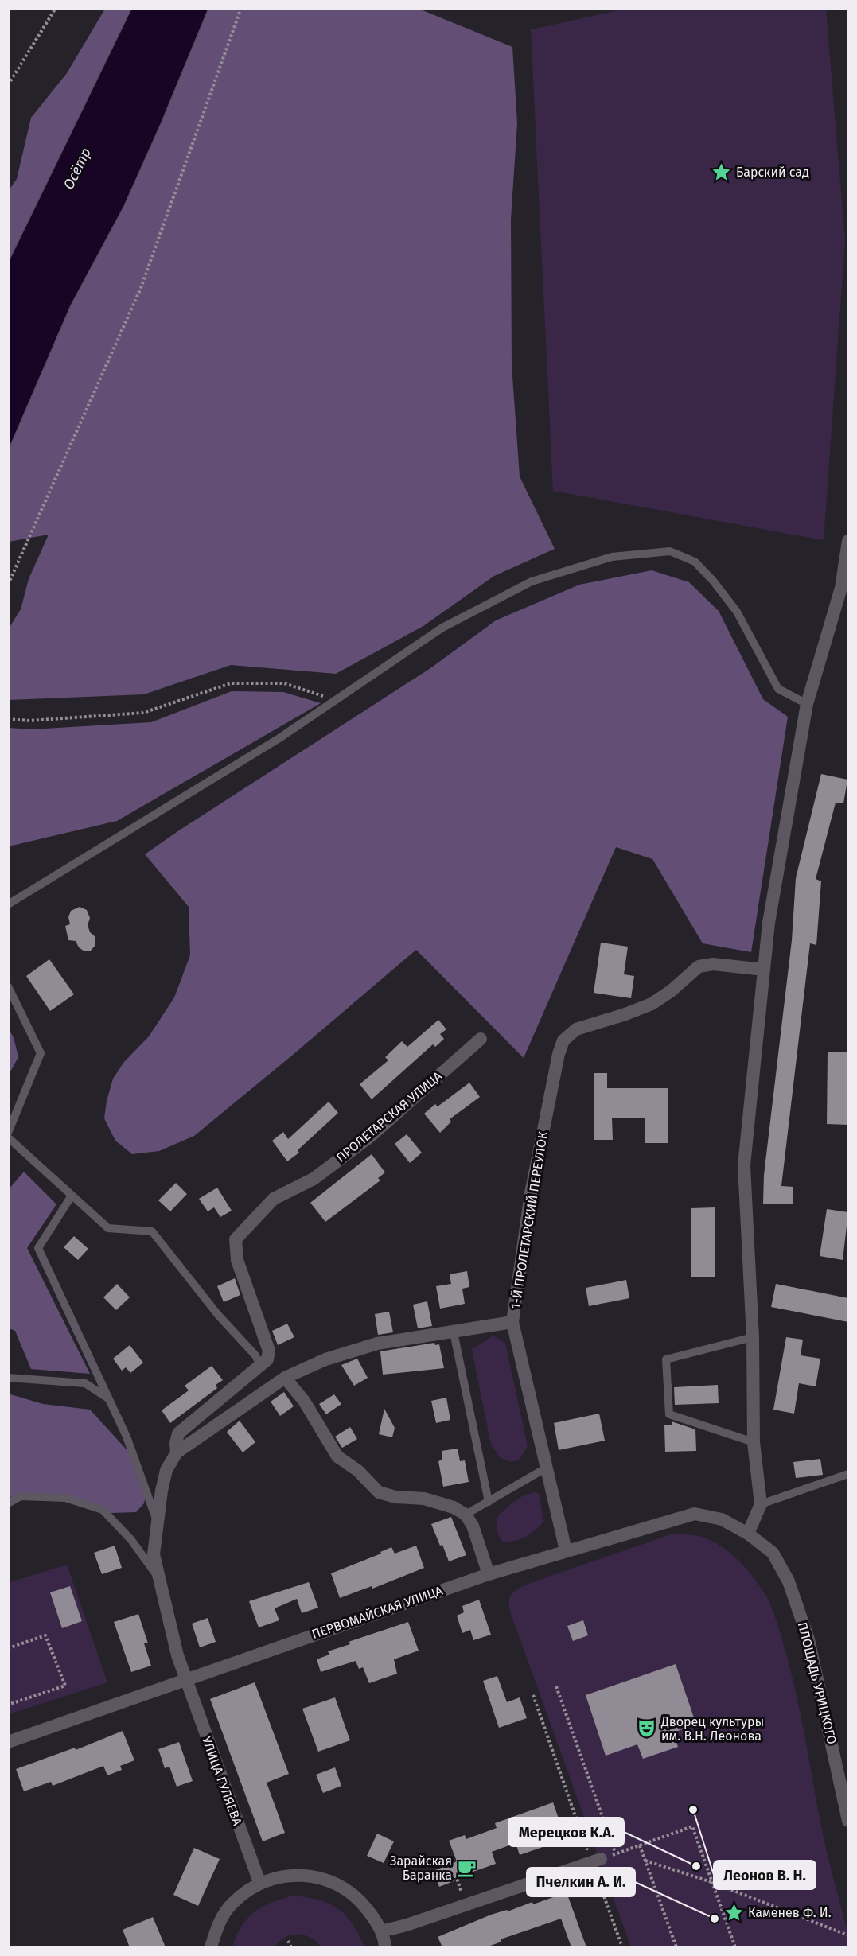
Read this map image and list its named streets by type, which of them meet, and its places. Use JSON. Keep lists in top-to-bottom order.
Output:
{
  "streets": {
    "street": [
      "ПРОЛЕТАРСКАЯ УЛИЦА",
      "1-Й ПРОЛЕТАРСКИЙ ПЕРЕУЛОК",
      "ПЕРВОМАЙСКАЯ УЛИЦА",
      "ПЛОЩАДЬ УРИЦКОГО",
      "УЛИЦА ГУЛЯЕВА"
    ]
  },
  "crossings": [
    ["1-Й ПРОЛЕТАРСКИЙ ПЕРЕУЛОК", "ПЕРВОМАЙСКАЯ УЛИЦА"],
    ["ПЕРВОМАЙСКАЯ УЛИЦА", "ПЛОЩАДЬ УРИЦКОГО"],
    ["ПЕРВОМАЙСКАЯ УЛИЦА", "УЛИЦА ГУЛЯЕВА"]
  ],
  "water": ["Осётр"],
  "places": {
    "place": ["Барский сад", "Каменев Ф. И."],
    "theatre": ["Дворец культуры им. В.Н. Леонова"],
    "other": ["Леонов В. Н.", "Мерецков К.А.", "Пчелкин А. И."],
    "cafe": ["Зарайская Баранка"]
  }
}
